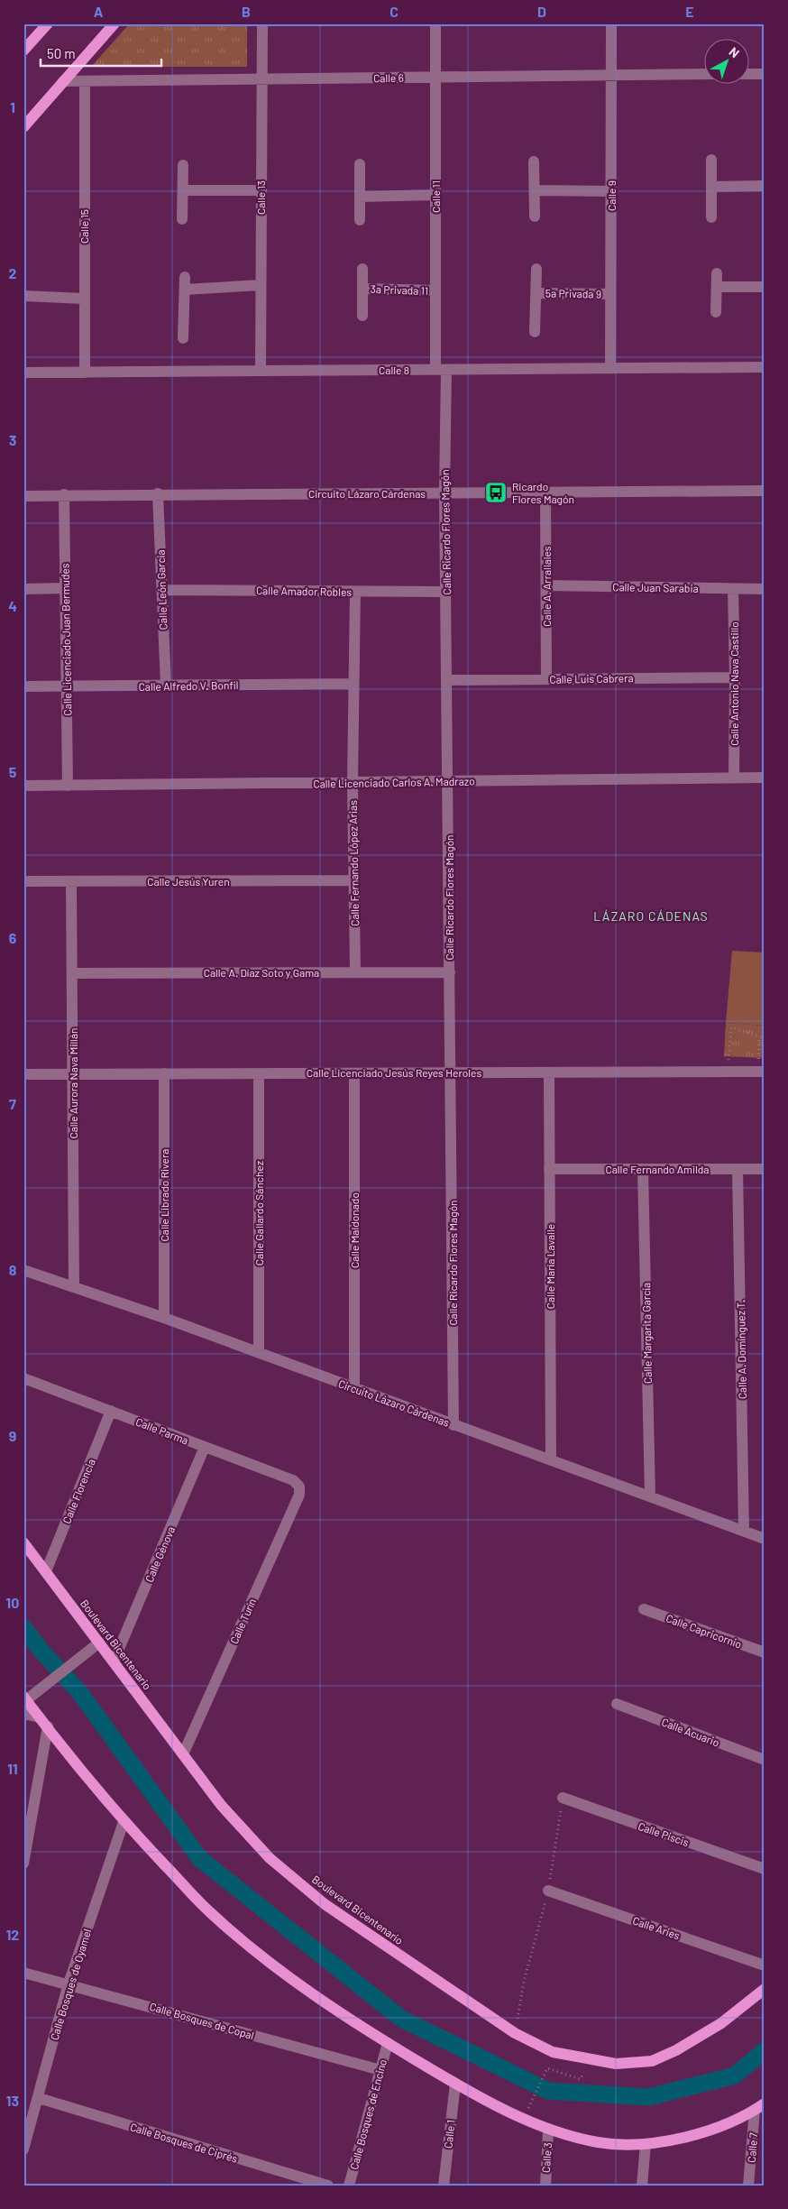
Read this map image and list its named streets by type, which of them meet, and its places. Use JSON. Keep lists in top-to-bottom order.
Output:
{
  "streets": {
    "main road": ["Boulevard Bicentenario"],
    "street": [
      "Calle 6",
      "Calle 9",
      "Calle 11",
      "Calle 13",
      "Calle 15",
      "3a Privada 11",
      "5a Privada 9",
      "Calle 8",
      "Circuito Lázaro Cárdenas",
      "Calle Ricardo Flores Magón",
      "Calle A. Arrallales",
      "Calle Juan Sarabia",
      "Calle León García",
      "Calle Amador Robles",
      "Calle Licenciado Juan Bermudes",
      "Calle Luis Cabrera",
      "Calle Antonio Nava Castillo",
      "Calle Alfredo V. Bonfil",
      "Calle Licenciado Carlos A. Madrazo",
      "Calle Fernando López Arias",
      "Calle Jesús Yuren",
      "Calle A. Díaz Soto y Gama",
      "Calle Licenciado Jesús Reyes Heroles",
      "Calle Aurora Nava Millán",
      "Calle Fernando Amilda",
      "Calle Librado Rivera",
      "Calle Gallardo Sánchez",
      "Calle Maldonado",
      "Calle María Lavalle",
      "Calle Margarita García",
      "Calle A. Domínguez T.",
      "Calle Parma",
      "Calle Florencia",
      "Calle Génova",
      "Calle Turín",
      "Calle Capricornio",
      "Calle Acuario",
      "Calle Piscis",
      "Calle Aries",
      "Calle Bosques de Oyamel",
      "Calle Bosques de Copal",
      "Calle Bosques de Encino",
      "Calle 1",
      "Calle Bosques de Ciprés",
      "Calle 7",
      "Calle 3"
    ]
  },
  "crossings": [
    ["Calle 6", "Calle 9"],
    ["Calle 6", "Calle 11"],
    ["Calle 6", "Calle 13"],
    ["Calle 6", "Calle 15"],
    ["Calle 9", "5a Privada 9"],
    ["Calle 9", "Calle 8"],
    ["Calle 11", "3a Privada 11"],
    ["Calle 11", "Calle 8"],
    ["Calle 11", "Calle Ricardo Flores Magón"],
    ["Calle 13", "Calle 8"],
    ["Calle 15", "Calle 8"],
    ["Calle 8", "Calle Ricardo Flores Magón"],
    ["Circuito Lázaro Cárdenas", "Calle Ricardo Flores Magón"],
    ["Circuito Lázaro Cárdenas", "Calle A. Arrallales"],
    ["Circuito Lázaro Cárdenas", "Calle León García"],
    ["Circuito Lázaro Cárdenas", "Calle Licenciado Juan Bermudes"],
    ["Circuito Lázaro Cárdenas", "Calle Aurora Nava Millán"],
    ["Circuito Lázaro Cárdenas", "Calle Librado Rivera"],
    ["Circuito Lázaro Cárdenas", "Calle Gallardo Sánchez"],
    ["Circuito Lázaro Cárdenas", "Calle Maldonado"],
    ["Circuito Lázaro Cárdenas", "Calle María Lavalle"],
    ["Circuito Lázaro Cárdenas", "Calle Margarita García"],
    ["Circuito Lázaro Cárdenas", "Calle A. Domínguez T."],
    ["Calle Ricardo Flores Magón", "Calle Amador Robles"],
    ["Calle Ricardo Flores Magón", "Calle Luis Cabrera"],
    ["Calle Ricardo Flores Magón", "Calle Licenciado Carlos A. Madrazo"],
    ["Calle Ricardo Flores Magón", "Calle A. Díaz Soto y Gama"],
    ["Calle Ricardo Flores Magón", "Calle Licenciado Jesús Reyes Heroles"],
    ["Calle A. Arrallales", "Calle Juan Sarabia"],
    ["Calle A. Arrallales", "Calle Luis Cabrera"],
    ["Calle Juan Sarabia", "Calle Antonio Nava Castillo"],
    ["Calle León García", "Calle Amador Robles"],
    ["Calle León García", "Calle Alfredo V. Bonfil"],
    ["Calle Amador Robles", "Calle Fernando López Arias"],
    ["Calle Licenciado Juan Bermudes", "Calle Alfredo V. Bonfil"],
    ["Calle Licenciado Juan Bermudes", "Calle Licenciado Carlos A. Madrazo"],
    ["Calle Luis Cabrera", "Calle Antonio Nava Castillo"],
    ["Calle Antonio Nava Castillo", "Calle Licenciado Carlos A. Madrazo"],
    ["Calle Alfredo V. Bonfil", "Calle Fernando López Arias"],
    ["Calle Licenciado Carlos A. Madrazo", "Calle Fernando López Arias"],
    ["Calle Fernando López Arias", "Calle Jesús Yuren"],
    ["Calle Fernando López Arias", "Calle A. Díaz Soto y Gama"],
    ["Calle Jesús Yuren", "Calle Aurora Nava Millán"],
    ["Calle A. Díaz Soto y Gama", "Calle Aurora Nava Millán"],
    ["Calle Licenciado Jesús Reyes Heroles", "Calle Aurora Nava Millán"],
    ["Calle Licenciado Jesús Reyes Heroles", "Calle Librado Rivera"],
    ["Calle Licenciado Jesús Reyes Heroles", "Calle Gallardo Sánchez"],
    ["Calle Licenciado Jesús Reyes Heroles", "Calle Maldonado"],
    ["Calle Licenciado Jesús Reyes Heroles", "Calle María Lavalle"],
    ["Calle Fernando Amilda", "Calle María Lavalle"],
    ["Calle Fernando Amilda", "Calle Margarita García"],
    ["Calle Fernando Amilda", "Calle A. Domínguez T."],
    ["Calle Parma", "Calle Florencia"],
    ["Calle Parma", "Calle Génova"],
    ["Calle Parma", "Calle Turín"],
    ["Calle Florencia", "Boulevard Bicentenario"],
    ["Calle Génova", "Boulevard Bicentenario"],
    ["Calle Turín", "Boulevard Bicentenario"],
    ["Calle Bosques de Oyamel", "Calle Bosques de Copal"],
    ["Calle Bosques de Oyamel", "Calle Bosques de Ciprés"],
    ["Calle Bosques de Copal", "Calle Bosques de Encino"]
  ],
  "districts": ["LÁZARO CÁDENAS"],
  "places": {
    "bus stop": ["Ricardo Flores Magón"]
  },
  "scale_bar": "50 m",
  "north": "top right",
  "grid": {
    "columns": [
      "A",
      "B",
      "C",
      "D",
      "E"
    ],
    "rows": [
      "1",
      "2",
      "3",
      "4",
      "5",
      "6",
      "7",
      "8",
      "9",
      "10",
      "11",
      "12",
      "13"
    ]
  }
}
